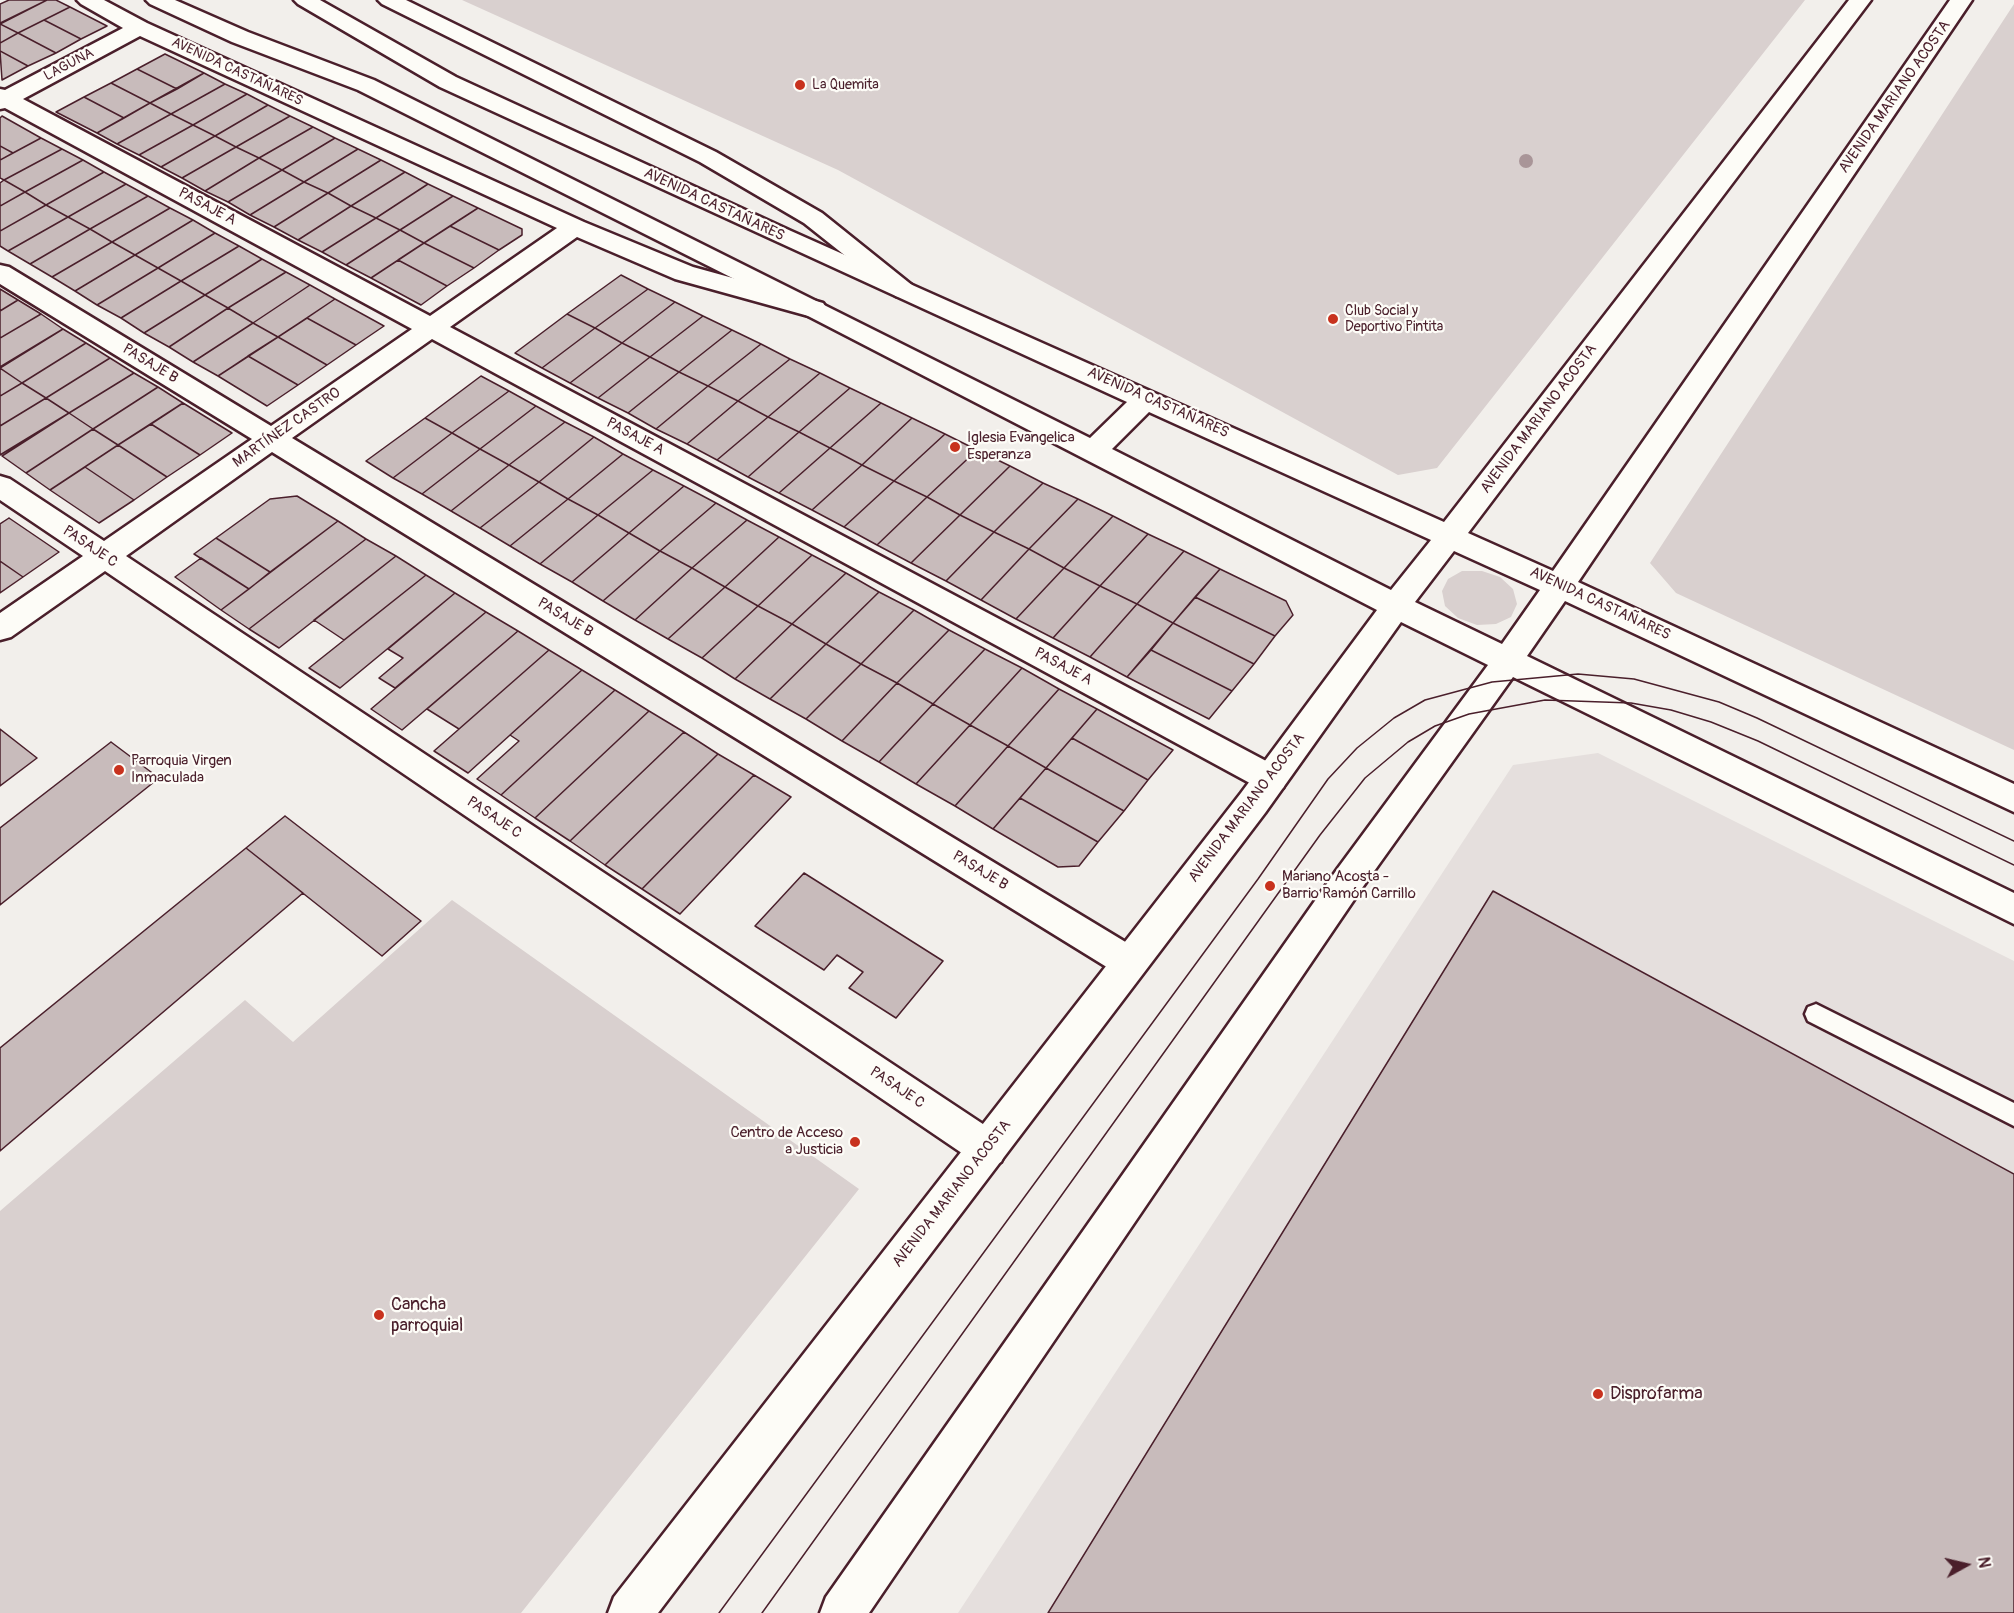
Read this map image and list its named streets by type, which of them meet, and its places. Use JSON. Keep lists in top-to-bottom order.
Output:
{
  "streets": {
    "main road": [
      "LAGUNA",
      "AVENIDA CASTAÑARES",
      "AVENIDA MARIANO ACOSTA",
      "PASAJE A",
      "PASAJE B",
      "MARTÍNEZ CASTRO",
      "PASAJE C"
    ]
  },
  "crossings": [
    ["LAGUNA", "AVENIDA CASTAÑARES"],
    ["LAGUNA", "PASAJE A"],
    ["AVENIDA CASTAÑARES", "AVENIDA MARIANO ACOSTA"],
    ["AVENIDA CASTAÑARES", "MARTÍNEZ CASTRO"],
    ["AVENIDA MARIANO ACOSTA", "PASAJE A"],
    ["AVENIDA MARIANO ACOSTA", "PASAJE B"],
    ["AVENIDA MARIANO ACOSTA", "PASAJE C"],
    ["PASAJE A", "MARTÍNEZ CASTRO"],
    ["PASAJE B", "MARTÍNEZ CASTRO"],
    ["MARTÍNEZ CASTRO", "PASAJE C"]
  ],
  "places": [
    "La Quemita",
    "Club Social y Deportivo Pintita",
    "Iglesia Evangelica Esperanza",
    "Parroquia Virgen Inmaculada",
    "Mariano Acosta - Barrio Ramón Carrillo",
    "Centro de Acceso a Justicia",
    "Cancha parroquial",
    "Disprofarma"
  ],
  "north": "right"
}
